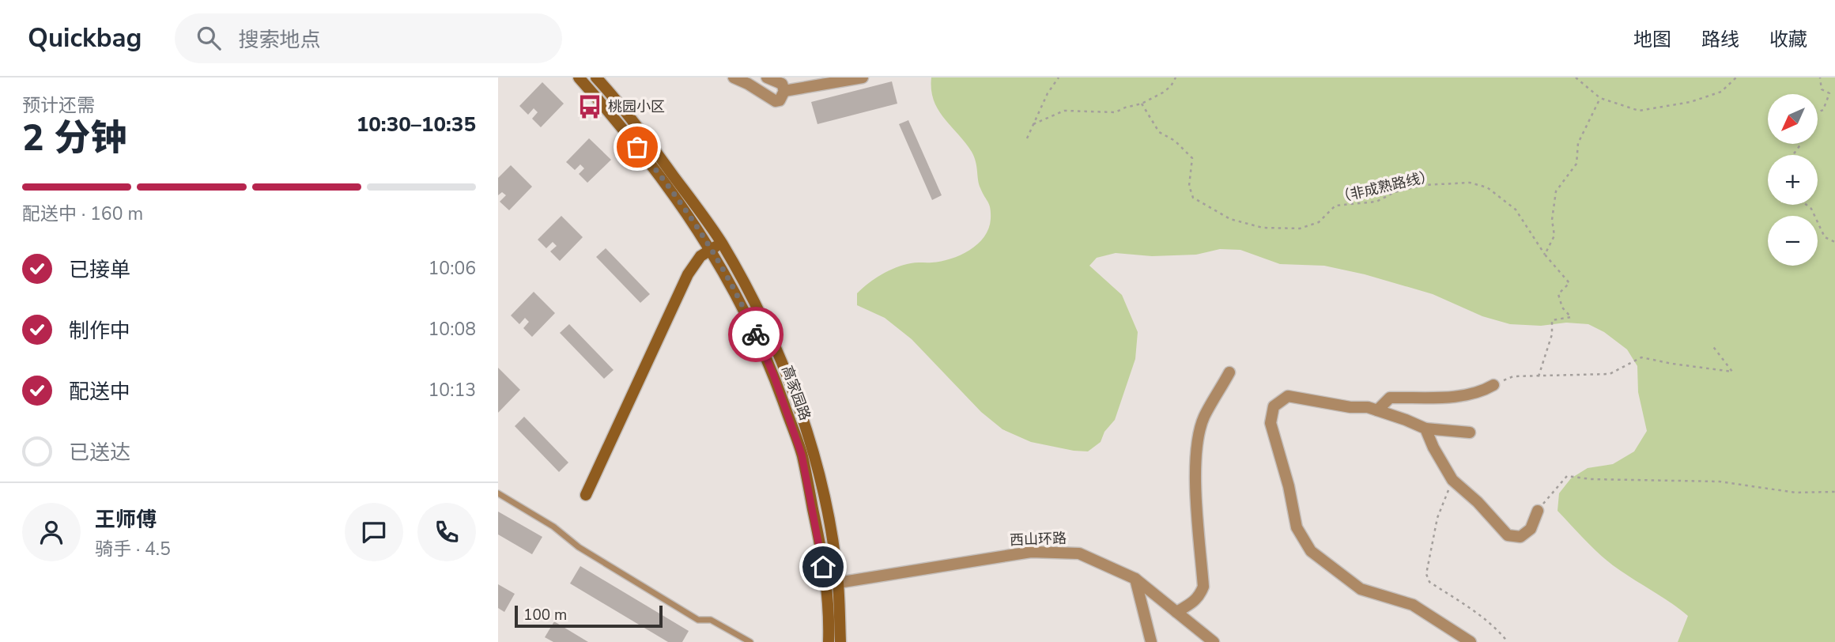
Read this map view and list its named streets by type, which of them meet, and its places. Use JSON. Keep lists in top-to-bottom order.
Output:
{
  "streets": {
    "main road": ["高家园路"],
    "street": ["西山环路"],
    "path": ["（非成熟路线）"]
  },
  "crossings": [
    ["高家园路", "西山环路"]
  ],
  "places": {
    "bus stop": ["桃园小区"]
  },
  "scale_bar": "100 m",
  "north": "bottom left",
  "page": {
    "header": "Quickbag",
    "search": "搜索地点",
    "nav": ["地图", "路线", "收藏"],
    "heading": ["2 分钟", "预计还需", "10:30–10:35"],
    "panel": ["王师傅", "骑手 · 4.5"],
    "map_buttons": ["+", "−"],
    "bar": "配送中 · 160 m",
    "list": [
      ["已接单", "10:06"],
      ["制作中", "10:08"],
      ["配送中", "10:13"],
      "已送达"
    ],
    "scale": "100 m"
  }
}
